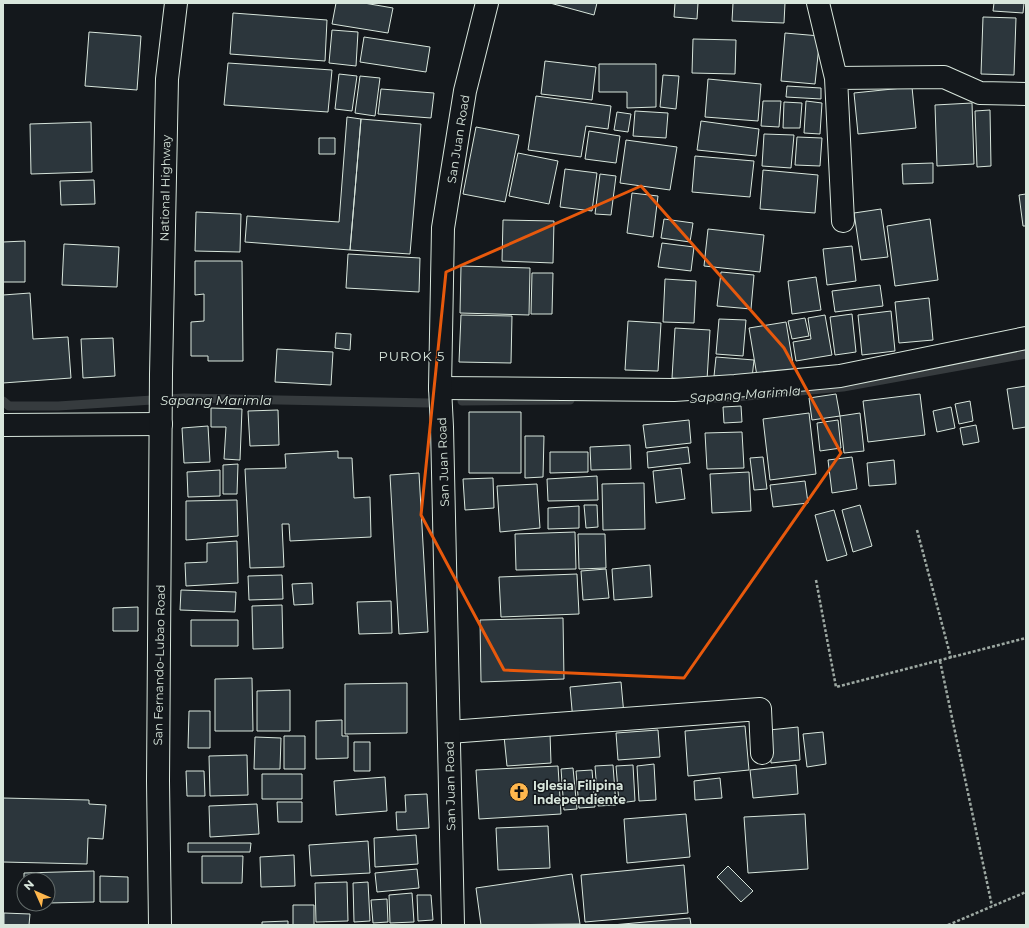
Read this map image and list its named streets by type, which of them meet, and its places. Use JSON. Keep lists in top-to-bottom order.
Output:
{
  "streets": {
    "street": ["San Juan Road", "National Highway", "San Fernando-Lubao Road"]
  },
  "crossings": [
    ["National Highway", "San Fernando-Lubao Road"]
  ],
  "districts": ["PUROK 5"],
  "water": ["Sapang Marimla"],
  "places": {
    "church": ["Iglesia Filipina Independiente"]
  },
  "north": "top left"
}
